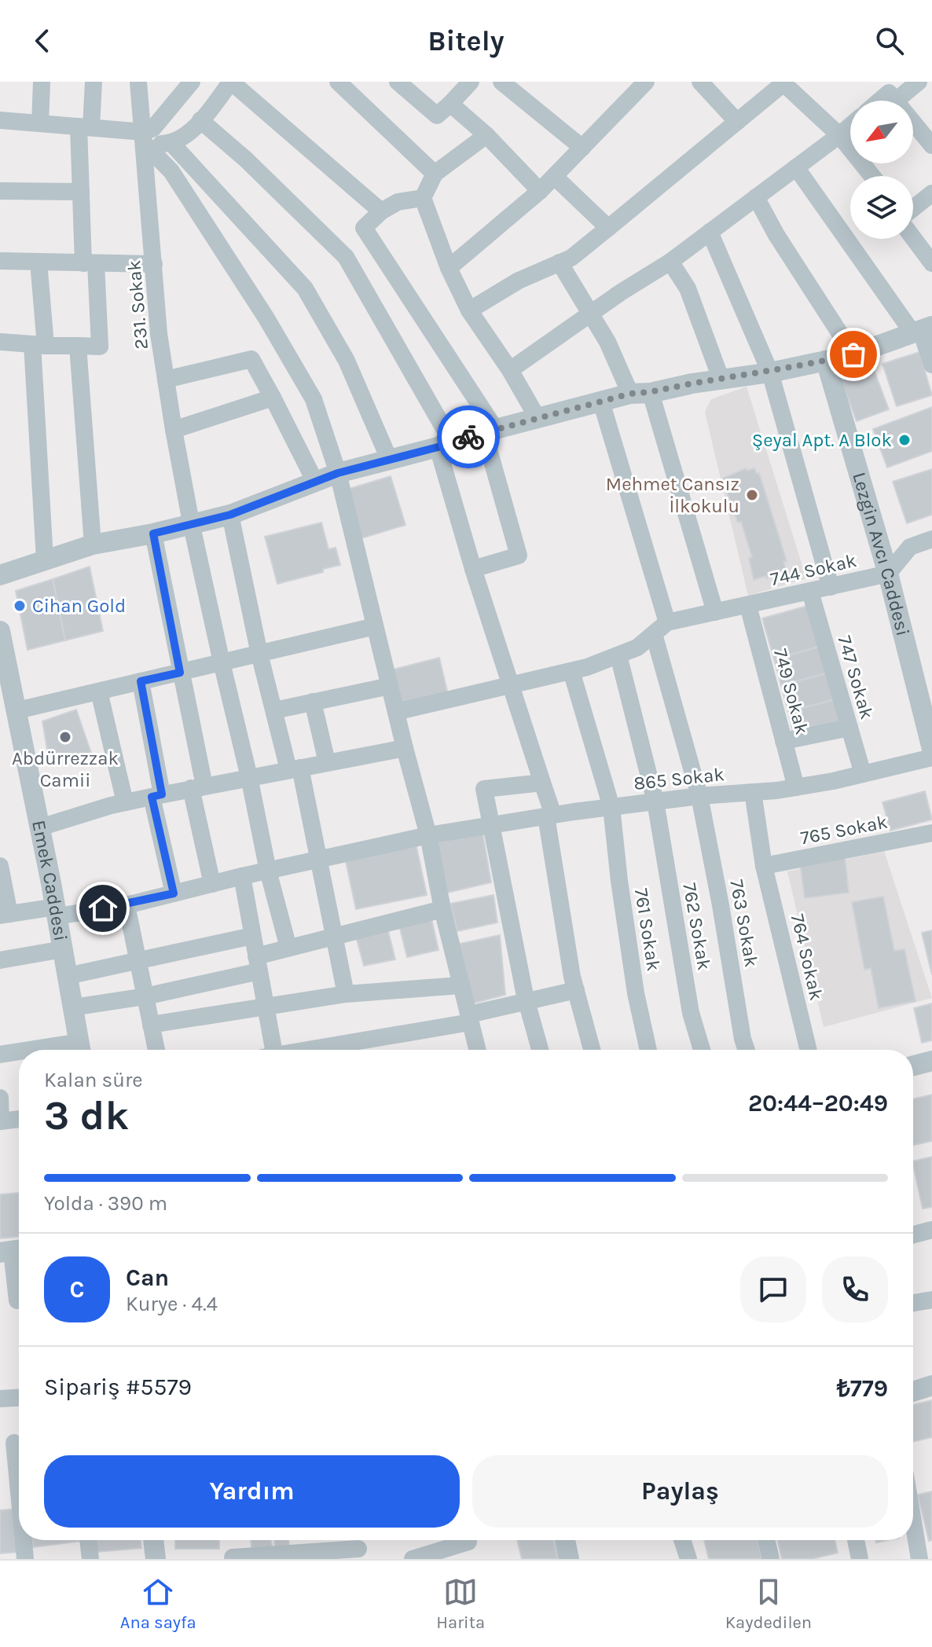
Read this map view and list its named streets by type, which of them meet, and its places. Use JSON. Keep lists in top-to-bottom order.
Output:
{
  "streets": {
    "street": [
      "231. Sokak",
      "Lezgin Avcı Caddesi",
      "744 Sokak",
      "747 Sokak",
      "749 Sokak",
      "865 Sokak",
      "765 Sokak",
      "Emek Caddesi",
      "763 Sokak",
      "762 Sokak",
      "761 Sokak",
      "764 Sokak"
    ]
  },
  "crossings": [
    ["231. Sokak", "865 Sokak"],
    ["Lezgin Avcı Caddesi", "744 Sokak"],
    ["744 Sokak", "747 Sokak"],
    ["744 Sokak", "749 Sokak"],
    ["747 Sokak", "865 Sokak"],
    ["749 Sokak", "865 Sokak"],
    ["865 Sokak", "Emek Caddesi"],
    ["865 Sokak", "763 Sokak"],
    ["865 Sokak", "762 Sokak"],
    ["865 Sokak", "761 Sokak"],
    ["765 Sokak", "764 Sokak"]
  ],
  "places": [
    "Şeyal Apt. A Blok",
    "Mehmet Cansız İlkokulu",
    "Cihan Gold",
    "Abdürrezzak Camii"
  ],
  "north": "bottom left",
  "page": {
    "header": "Bitely",
    "heading": ["3 dk", "Kalan süre", "20:44–20:49"],
    "panel": [
      "Can",
      "Kurye · 4.4",
      "Sipariş #5579",
      "₺779"
    ],
    "bar": "Yolda · 390 m",
    "round": "C",
    "buttons": ["Yardım", "Paylaş"],
    "tabs": ["Ana sayfa", "Harita", "Kaydedilen"]
  }
}
